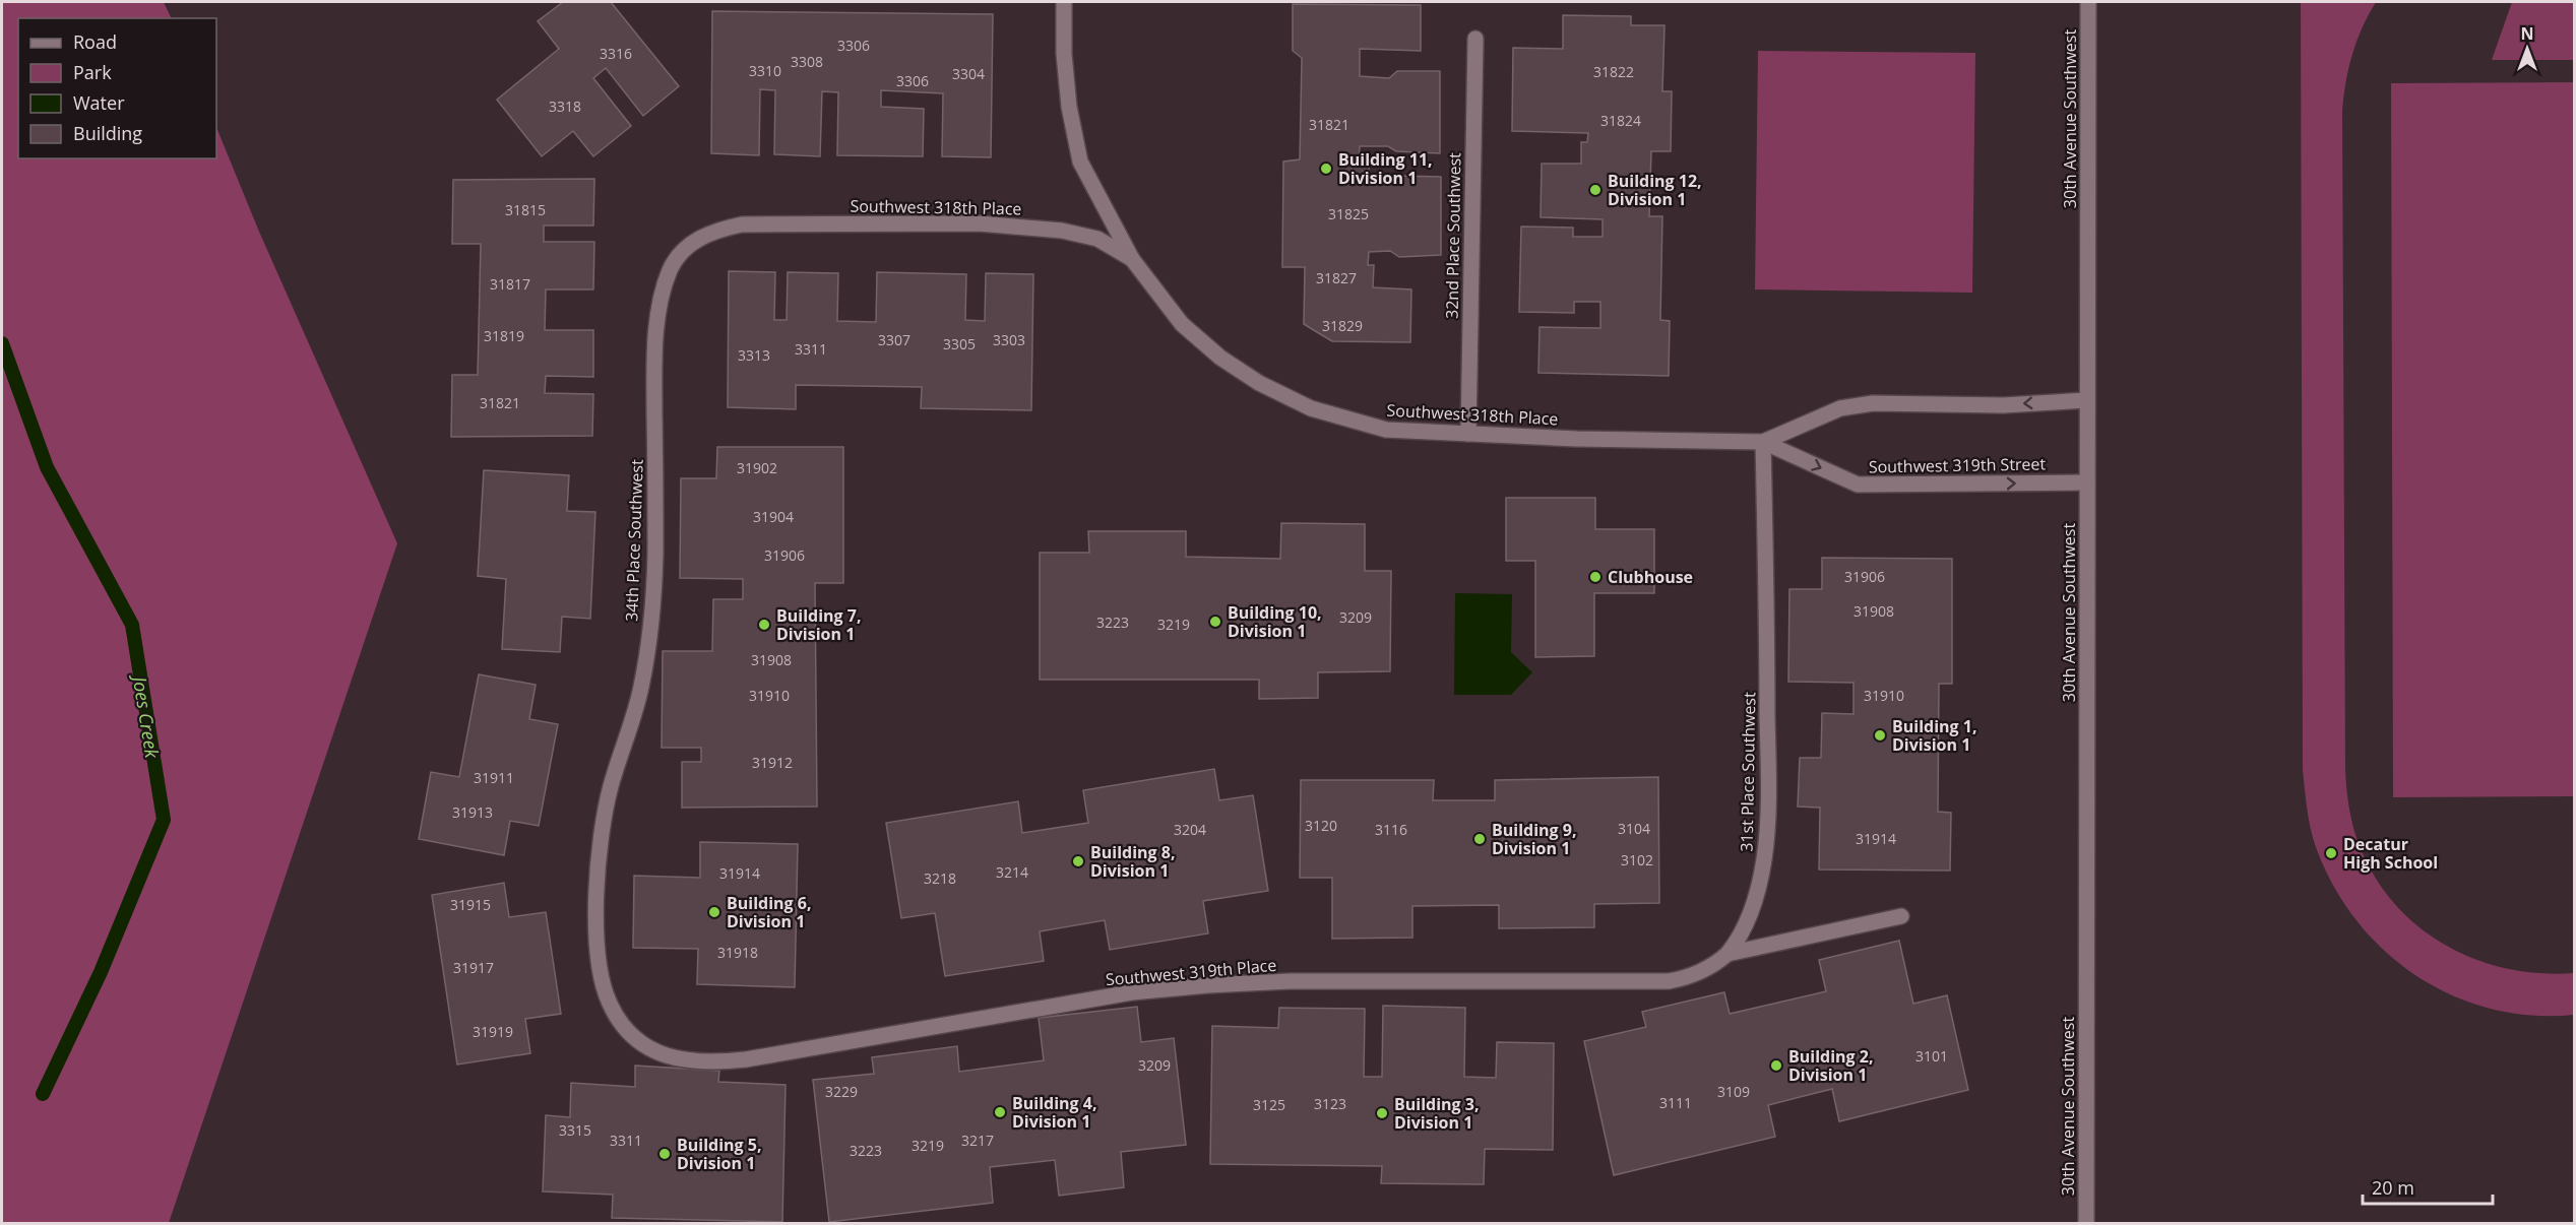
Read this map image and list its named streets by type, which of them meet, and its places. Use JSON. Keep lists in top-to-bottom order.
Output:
{
  "streets": {
    "street": [
      "30th Avenue Southwest",
      "Southwest 318th Place",
      "32nd Place Southwest",
      "Southwest 319th Street",
      "34th Place Southwest",
      "31st Place Southwest",
      "Southwest 319th Place"
    ]
  },
  "crossings": [
    ["30th Avenue Southwest", "Southwest 319th Street"],
    ["Southwest 318th Place", "32nd Place Southwest"],
    ["Southwest 318th Place", "Southwest 319th Street"],
    ["Southwest 318th Place", "34th Place Southwest"],
    ["Southwest 319th Street", "31st Place Southwest"],
    ["34th Place Southwest", "Southwest 319th Place"],
    ["31st Place Southwest", "Southwest 319th Place"]
  ],
  "water": ["Joes Creek"],
  "places": [
    "Building 11, Division 1",
    "Building 12, Division 1",
    "Clubhouse",
    "Building 10, Division 1",
    "Building 7, Division 1",
    "Building 1, Division 1",
    "Building 9, Division 1",
    "Decatur High School",
    "Building 8, Division 1",
    "Building 6, Division 1",
    "Building 2, Division 1",
    "Building 4, Division 1",
    "Building 3, Division 1",
    "Building 5, Division 1"
  ],
  "house_numbers": [
    "3306",
    "3316",
    "3308",
    "3310",
    "31822",
    "3304",
    "3306",
    "3318",
    "31824",
    "31821",
    "31815",
    "31825",
    "31827",
    "31817",
    "31829",
    "31819",
    "3307",
    "3303",
    "3305",
    "3311",
    "3313",
    "31821",
    "31902",
    "31904",
    "31906",
    "31906",
    "31908",
    "3209",
    "3223",
    "3219",
    "31908",
    "31910",
    "31910",
    "31912",
    "31911",
    "31913",
    "3120",
    "3104",
    "3204",
    "3116",
    "31914",
    "3102",
    "3214",
    "31914",
    "3218",
    "31915",
    "31918",
    "31917",
    "31919",
    "3101",
    "3209",
    "3229",
    "3109",
    "3111",
    "3123",
    "3125",
    "3315",
    "3311",
    "3217",
    "3219",
    "3223"
  ],
  "legend": [
    "Road",
    "Park",
    "Water",
    "Building"
  ],
  "scale_bar": "20 m",
  "north": "top"
}
